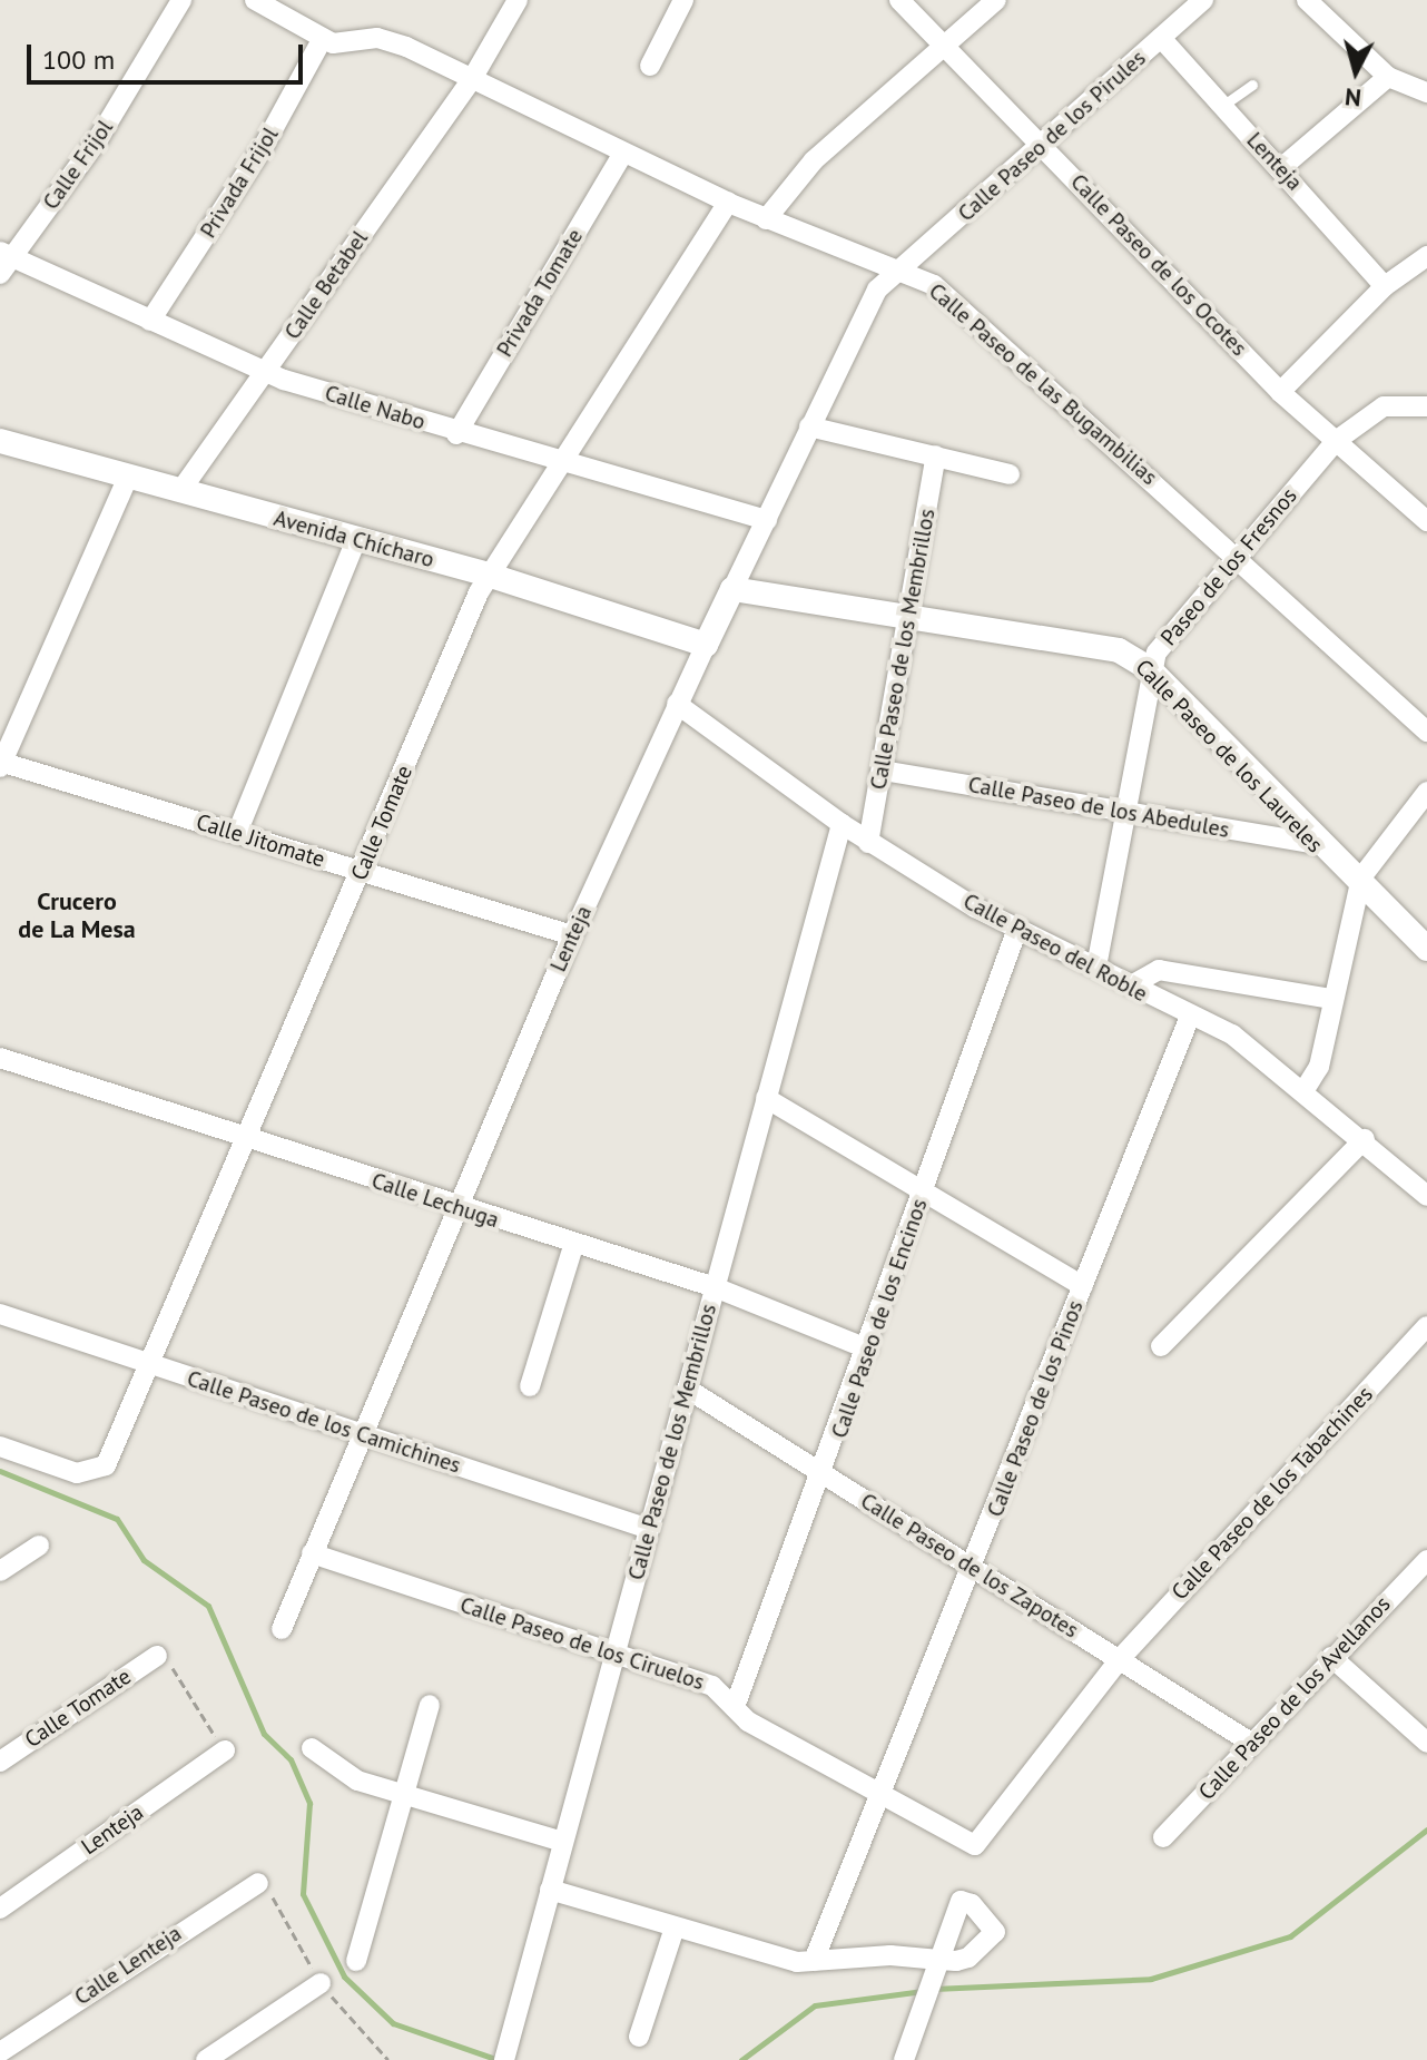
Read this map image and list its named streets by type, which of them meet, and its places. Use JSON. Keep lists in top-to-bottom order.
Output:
{
  "streets": {
    "street": [
      "Calle Paseo de los Pirules",
      "Lenteja",
      "Calle Frijol",
      "Privada Frijol",
      "Calle Paseo de los Ocotes",
      "Calle Betabel",
      "Privada Tomate",
      "Calle Paseo de las Bugambilias",
      "Calle Nabo",
      "Avenida Chícharo",
      "Paseo de los Fresnos",
      "Calle Paseo de los Membrillos",
      "Calle Paseo de los Laureles",
      "Calle Paseo de los Abedules",
      "Calle Tomate",
      "Calle Jitomate",
      "Calle Paseo del Roble",
      "Calle Lechuga",
      "Calle Paseo de los Encinos",
      "Calle Paseo de los Pinos",
      "Calle Paseo de los Camichines",
      "Calle Paseo de los Tabachines",
      "Calle Paseo de los Zapotes",
      "Calle Paseo de los Ciruelos",
      "Calle Paseo de los Avellanos",
      "Calle Lenteja"
    ]
  },
  "crossings": [
    ["Calle Paseo de los Pirules", "Lenteja"],
    ["Calle Paseo de los Pirules", "Calle Paseo de los Ocotes"],
    ["Calle Paseo de los Pirules", "Calle Paseo de las Bugambilias"],
    ["Lenteja", "Calle Paseo de las Bugambilias"],
    ["Lenteja", "Calle Nabo"],
    ["Lenteja", "Avenida Chícharo"],
    ["Lenteja", "Calle Paseo de los Laureles"],
    ["Lenteja", "Calle Jitomate"],
    ["Lenteja", "Calle Paseo del Roble"],
    ["Lenteja", "Calle Lechuga"],
    ["Lenteja", "Calle Paseo de los Camichines"],
    ["Lenteja", "Calle Paseo de los Ciruelos"],
    ["Calle Frijol", "Calle Nabo"],
    ["Privada Frijol", "Calle Paseo de las Bugambilias"],
    ["Privada Frijol", "Calle Nabo"],
    ["Calle Paseo de los Ocotes", "Paseo de los Fresnos"],
    ["Calle Betabel", "Calle Paseo de las Bugambilias"],
    ["Calle Betabel", "Calle Nabo"],
    ["Calle Betabel", "Avenida Chícharo"],
    ["Privada Tomate", "Calle Paseo de las Bugambilias"],
    ["Privada Tomate", "Calle Nabo"],
    ["Calle Paseo de las Bugambilias", "Paseo de los Fresnos"],
    ["Calle Paseo de las Bugambilias", "Calle Tomate"],
    ["Calle Nabo", "Calle Tomate"],
    ["Avenida Chícharo", "Calle Tomate"],
    ["Paseo de los Fresnos", "Calle Paseo de los Laureles"],
    ["Paseo de los Fresnos", "Calle Paseo de los Abedules"],
    ["Paseo de los Fresnos", "Calle Paseo del Roble"],
    ["Calle Paseo de los Membrillos", "Calle Paseo de los Laureles"],
    ["Calle Paseo de los Membrillos", "Calle Paseo de los Abedules"],
    ["Calle Paseo de los Membrillos", "Calle Paseo del Roble"],
    ["Calle Paseo de los Membrillos", "Calle Lechuga"],
    ["Calle Paseo de los Membrillos", "Calle Paseo de los Camichines"],
    ["Calle Paseo de los Membrillos", "Calle Paseo de los Zapotes"],
    ["Calle Paseo de los Membrillos", "Calle Paseo de los Ciruelos"],
    ["Calle Paseo de los Laureles", "Calle Paseo de los Abedules"],
    ["Calle Tomate", "Calle Jitomate"],
    ["Calle Tomate", "Calle Lechuga"],
    ["Calle Tomate", "Calle Paseo de los Camichines"],
    ["Calle Paseo del Roble", "Calle Paseo de los Encinos"],
    ["Calle Paseo del Roble", "Calle Paseo de los Pinos"],
    ["Calle Lechuga", "Calle Paseo de los Encinos"],
    ["Calle Paseo de los Encinos", "Calle Paseo de los Zapotes"],
    ["Calle Paseo de los Encinos", "Calle Paseo de los Ciruelos"],
    ["Calle Paseo de los Pinos", "Calle Paseo de los Zapotes"],
    ["Calle Paseo de los Pinos", "Calle Paseo de los Ciruelos"],
    ["Calle Paseo de los Tabachines", "Calle Paseo de los Zapotes"],
    ["Calle Paseo de los Tabachines", "Calle Paseo de los Ciruelos"],
    ["Calle Paseo de los Zapotes", "Calle Paseo de los Avellanos"]
  ],
  "districts": ["Crucero de La Mesa"],
  "scale_bar": "100 m",
  "north": "bottom"
}
